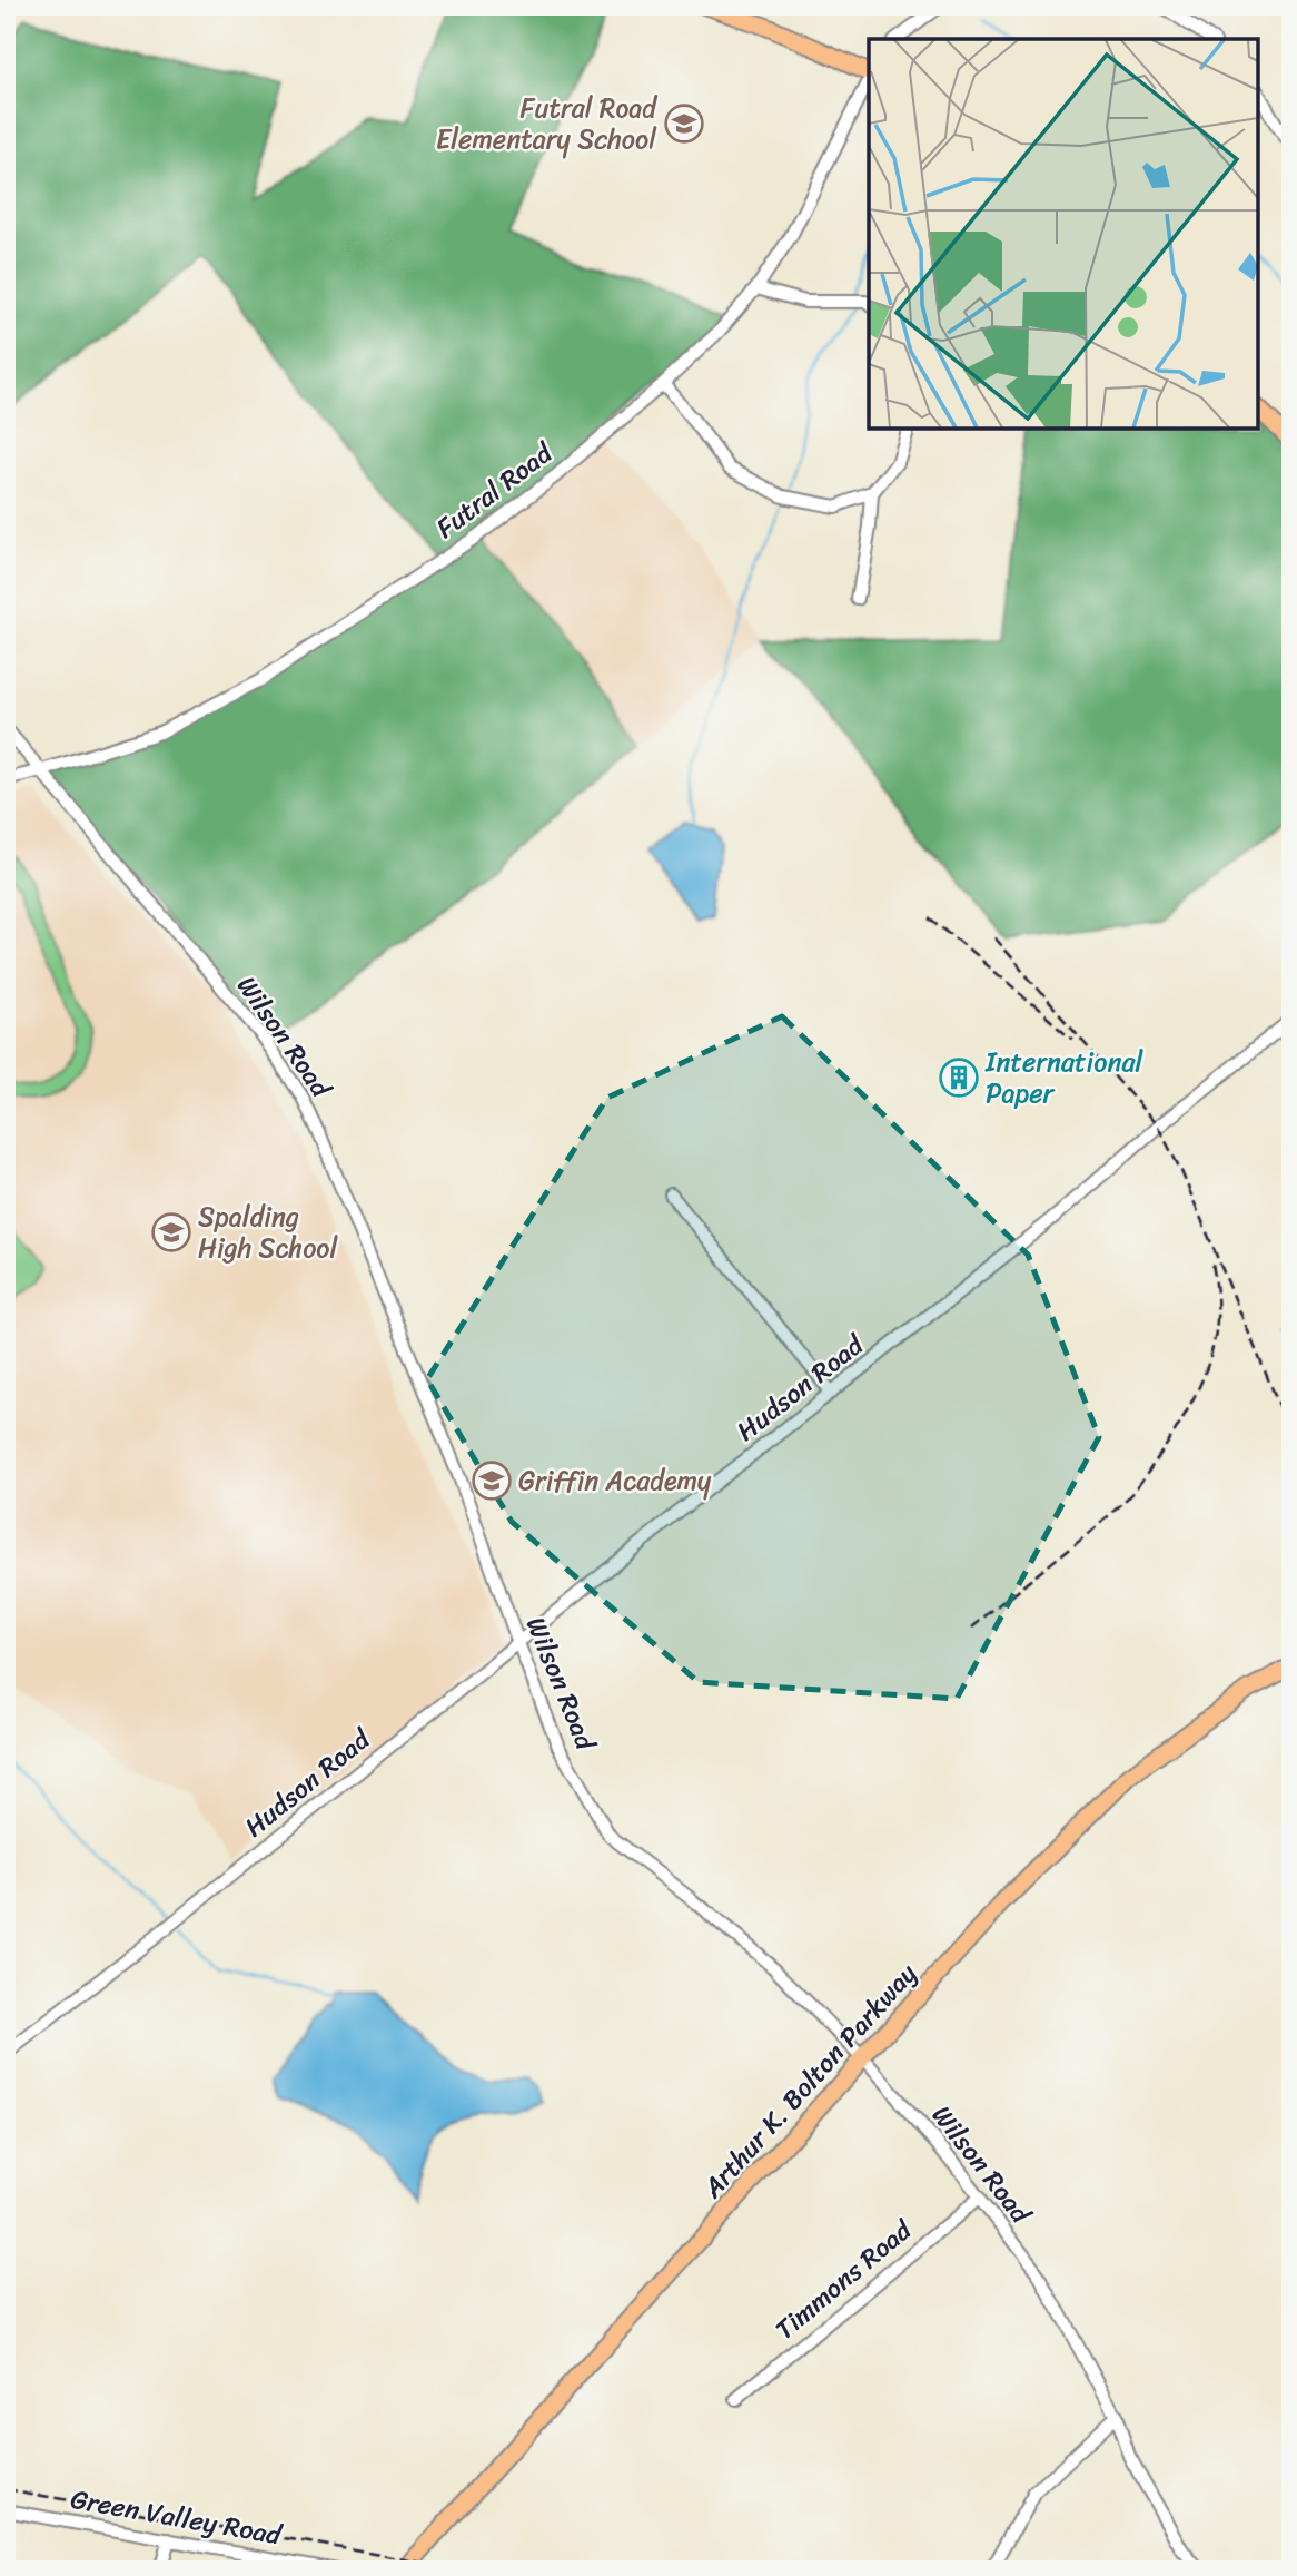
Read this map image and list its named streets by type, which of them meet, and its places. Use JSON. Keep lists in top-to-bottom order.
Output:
{
  "streets": {
    "main road": ["Arthur K. Bolton Parkway"],
    "street": [
      "Futral Road",
      "Wilson Road",
      "Hudson Road",
      "Timmons Road",
      "Green Valley Road"
    ]
  },
  "crossings": [
    ["Futral Road", "Wilson Road"],
    ["Wilson Road", "Hudson Road"],
    ["Wilson Road", "Arthur K. Bolton Parkway"],
    ["Wilson Road", "Timmons Road"]
  ],
  "places": {
    "school or university": ["Futral Road Elementary School", "Spalding High School", "Griffin Academy"],
    "building": ["International Paper"]
  }
}
